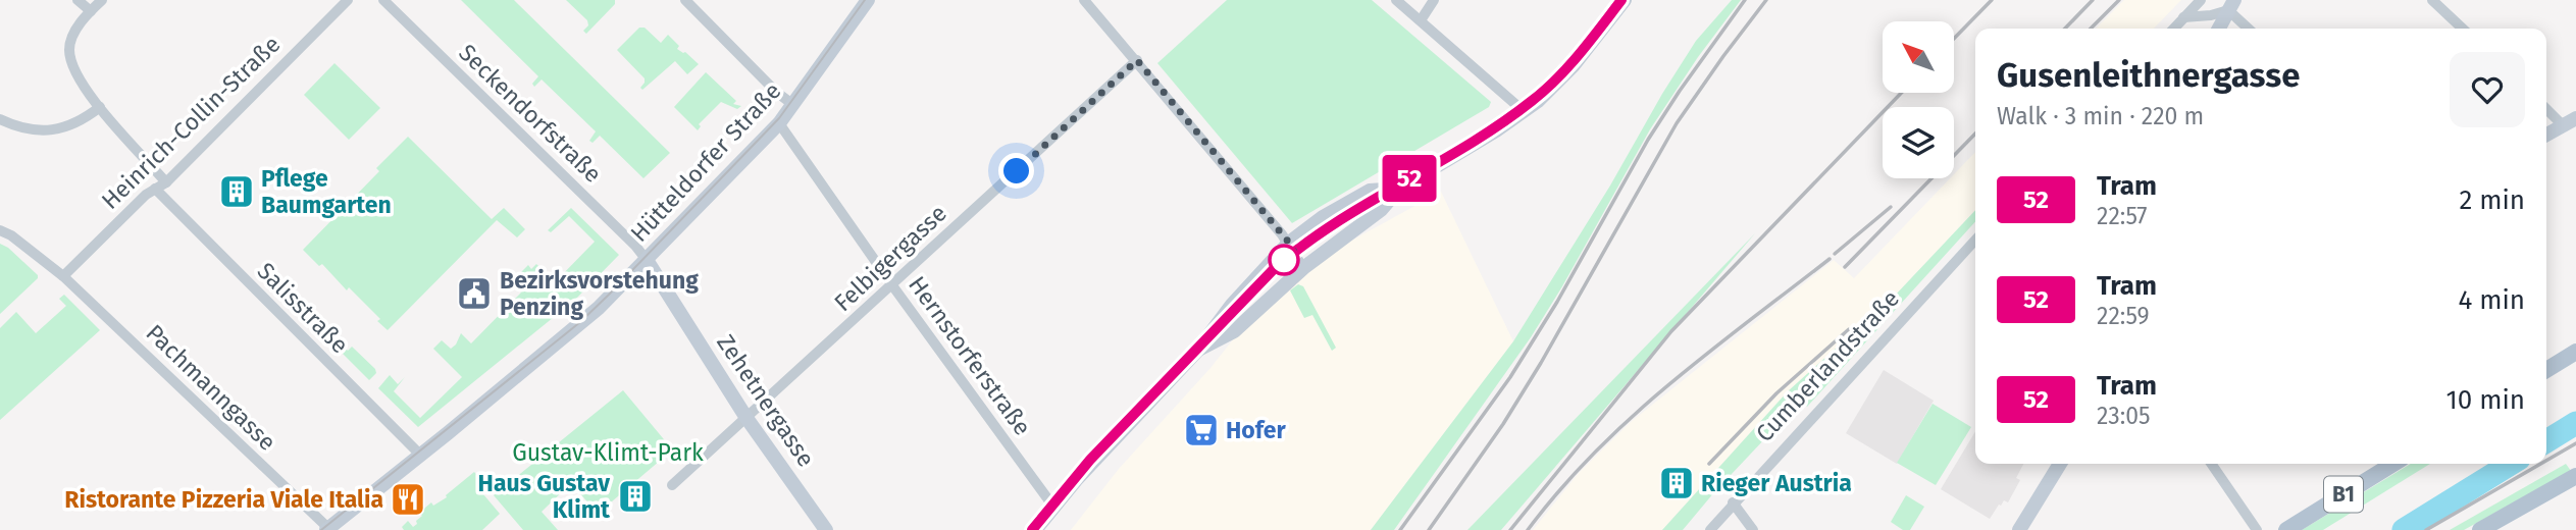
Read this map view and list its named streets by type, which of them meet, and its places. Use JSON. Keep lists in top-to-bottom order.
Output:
{
  "streets": {
    "main road": ["Hütteldorfer Straße", "Zehetnergasse", "B1"],
    "street": [
      "Seckendorfstraße",
      "Heinrich-Collin-Straße",
      "Felbigergasse",
      "Salisstraße",
      "Hernstorferstraße",
      "Cumberlandstraße",
      "Pachmanngasse"
    ]
  },
  "crossings": [
    ["Seckendorfstraße", "Hütteldorfer Straße"],
    ["Seckendorfstraße", "Zehetnergasse"],
    ["Heinrich-Collin-Straße", "Salisstraße"],
    ["Heinrich-Collin-Straße", "Pachmanngasse"],
    ["Hütteldorfer Straße", "Salisstraße"],
    ["Hütteldorfer Straße", "Hernstorferstraße"],
    ["Hütteldorfer Straße", "Pachmanngasse"],
    ["Hütteldorfer Straße", "Zehetnergasse"],
    ["Felbigergasse", "Hernstorferstraße"],
    ["Felbigergasse", "Zehetnergasse"]
  ],
  "parks": ["Gustav-Klimt-Park"],
  "places": {
    "building": ["Pflege Baumgarten", "Rieger Austria", "Haus Gustav Klimt"],
    "public building": ["Bezirksvorstehung Penzing"],
    "supermarket": ["Hofer"],
    "restaurant": ["Ristorante Pizzeria Viale Italia"]
  },
  "lines": ["tram line 52"],
  "north": "top left",
  "page": {
    "on_map": "52",
    "heading": ["Gusenleithnergasse", "Walk · 3 min · 220 m"],
    "list": [
      {
        "mark": "52",
        "name": "Tram",
        "note": "22:57",
        "value": "2 min"
      },
      {
        "mark": "52",
        "name": "Tram",
        "note": "22:59",
        "value": "4 min"
      },
      {
        "mark": "52",
        "name": "Tram",
        "note": "23:05",
        "value": "10 min"
      }
    ]
  }
}
